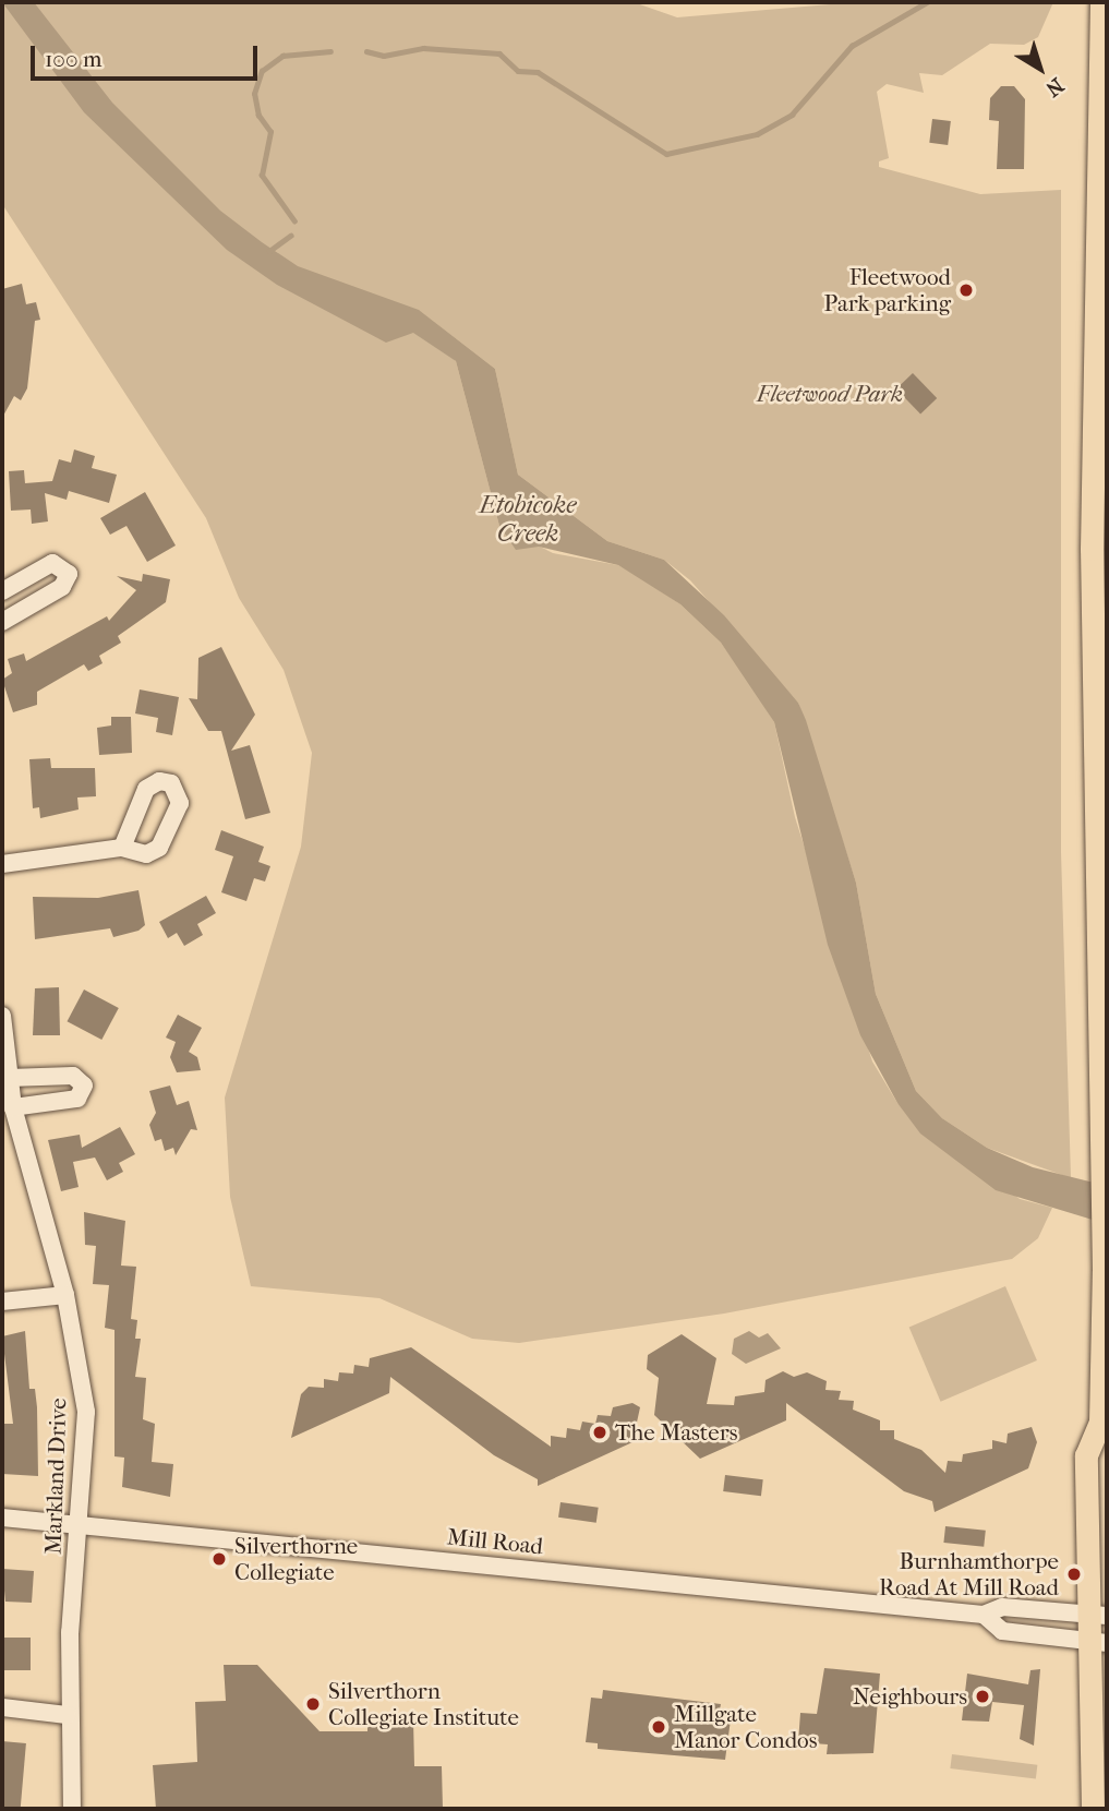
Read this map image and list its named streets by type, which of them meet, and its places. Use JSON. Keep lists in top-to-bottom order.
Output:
{
  "streets": {
    "street": ["Markland Drive", "Mill Road"]
  },
  "crossings": [
    ["Markland Drive", "Mill Road"]
  ],
  "water": ["Etobicoke Creek"],
  "parks": ["Fleetwood Park"],
  "places": [
    "Fleetwood Park parking",
    "The Masters",
    "Silverthorne Collegiate",
    "Burnhamthorpe Road At Mill Road",
    "Neighbours",
    "Silverthorn Collegiate Institute",
    "Millgate Manor Condos"
  ],
  "scale_bar": "100 m",
  "north": "bottom right"
}
